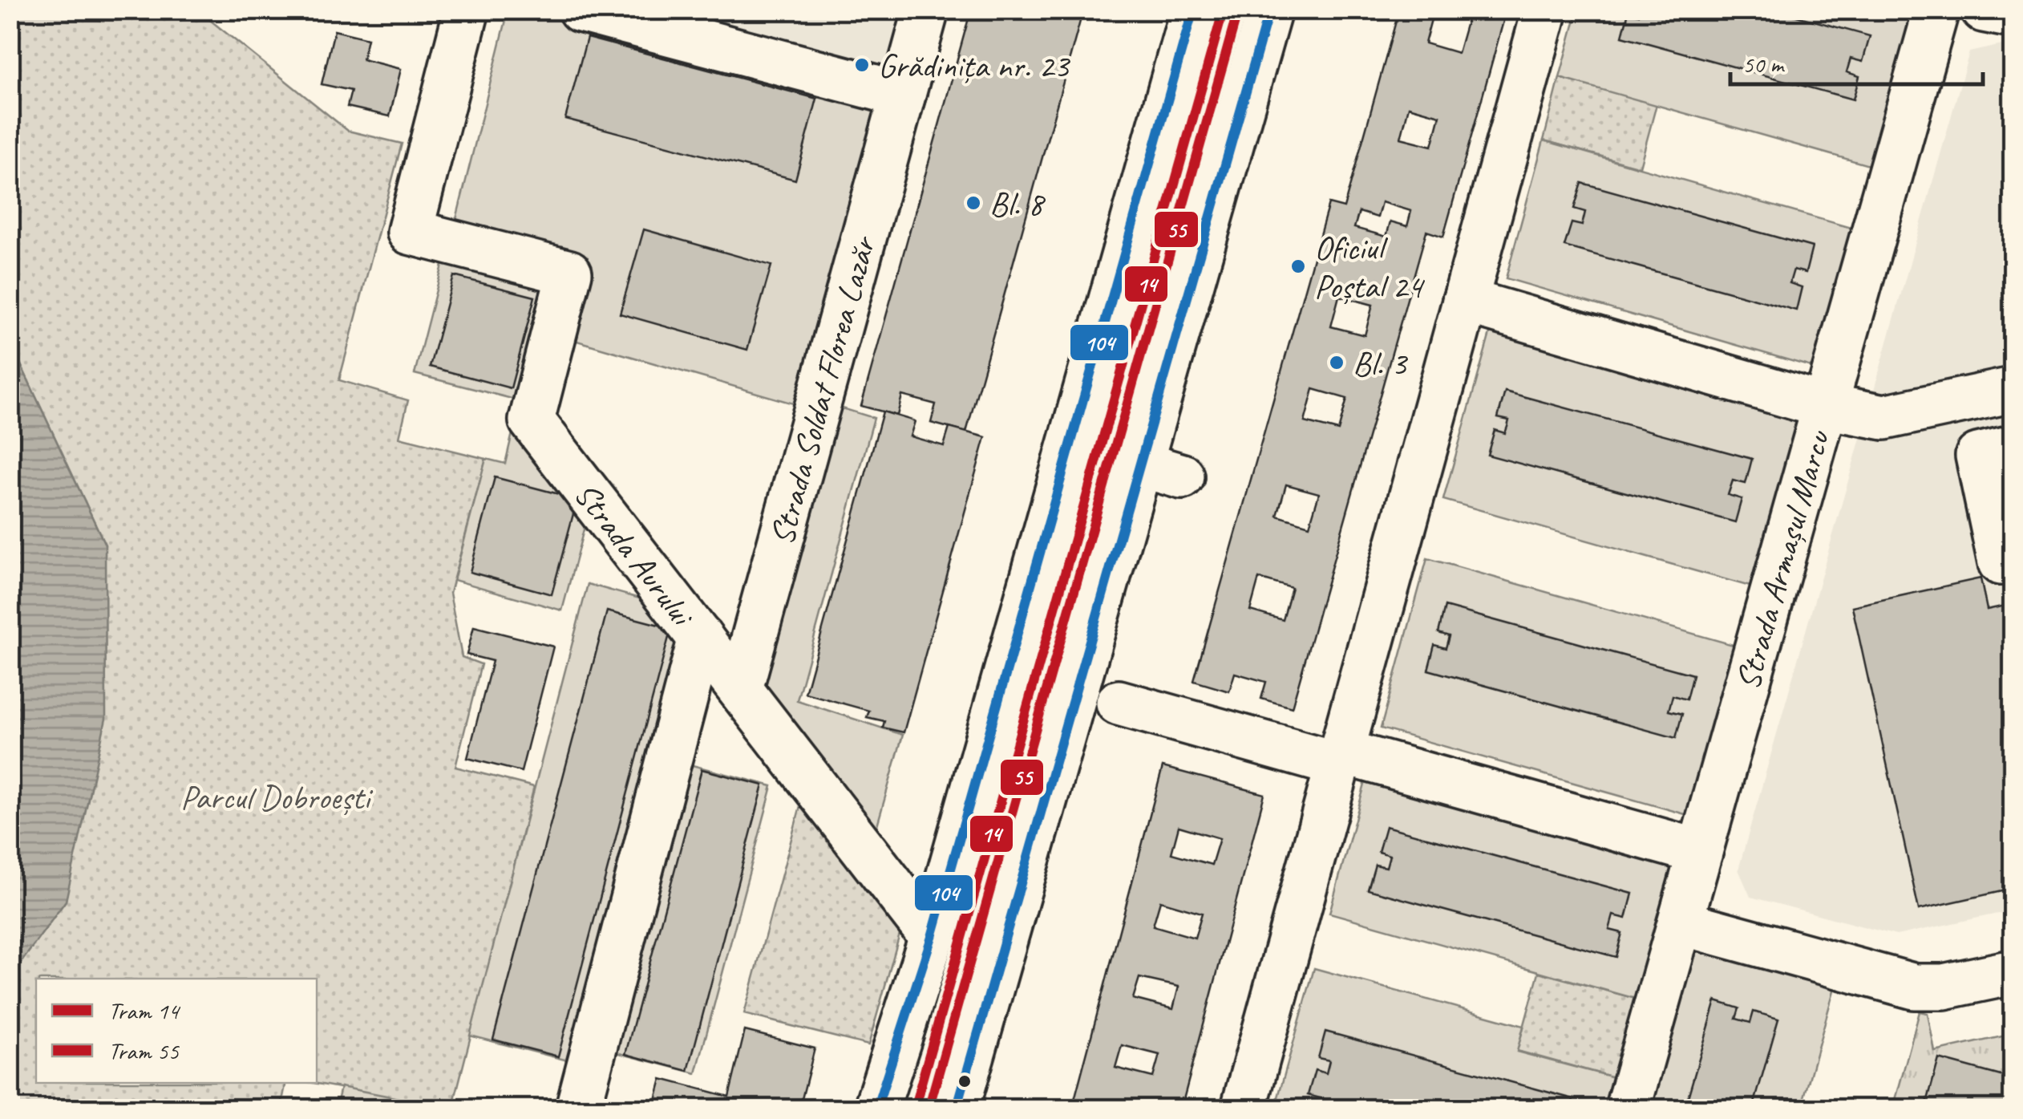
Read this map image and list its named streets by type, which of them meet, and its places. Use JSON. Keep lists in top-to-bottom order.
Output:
{
  "streets": {
    "street": ["Strada Soldat Florea Lazăr", "Strada Aurului", "Strada Armașul Marcu"]
  },
  "crossings": [
    ["Strada Soldat Florea Lazăr", "Strada Aurului"]
  ],
  "parks": ["Parcul Dobroești"],
  "places": [
    "Grădinița nr. 23",
    "Bl. 8",
    "Oficiul Poștal 24",
    "Bl. 3"
  ],
  "lines": ["tram line 14", "transit line 104", "tram line 55"],
  "legend": ["Tram 14", "Tram 55"],
  "scale_bar": "50 m"
}
